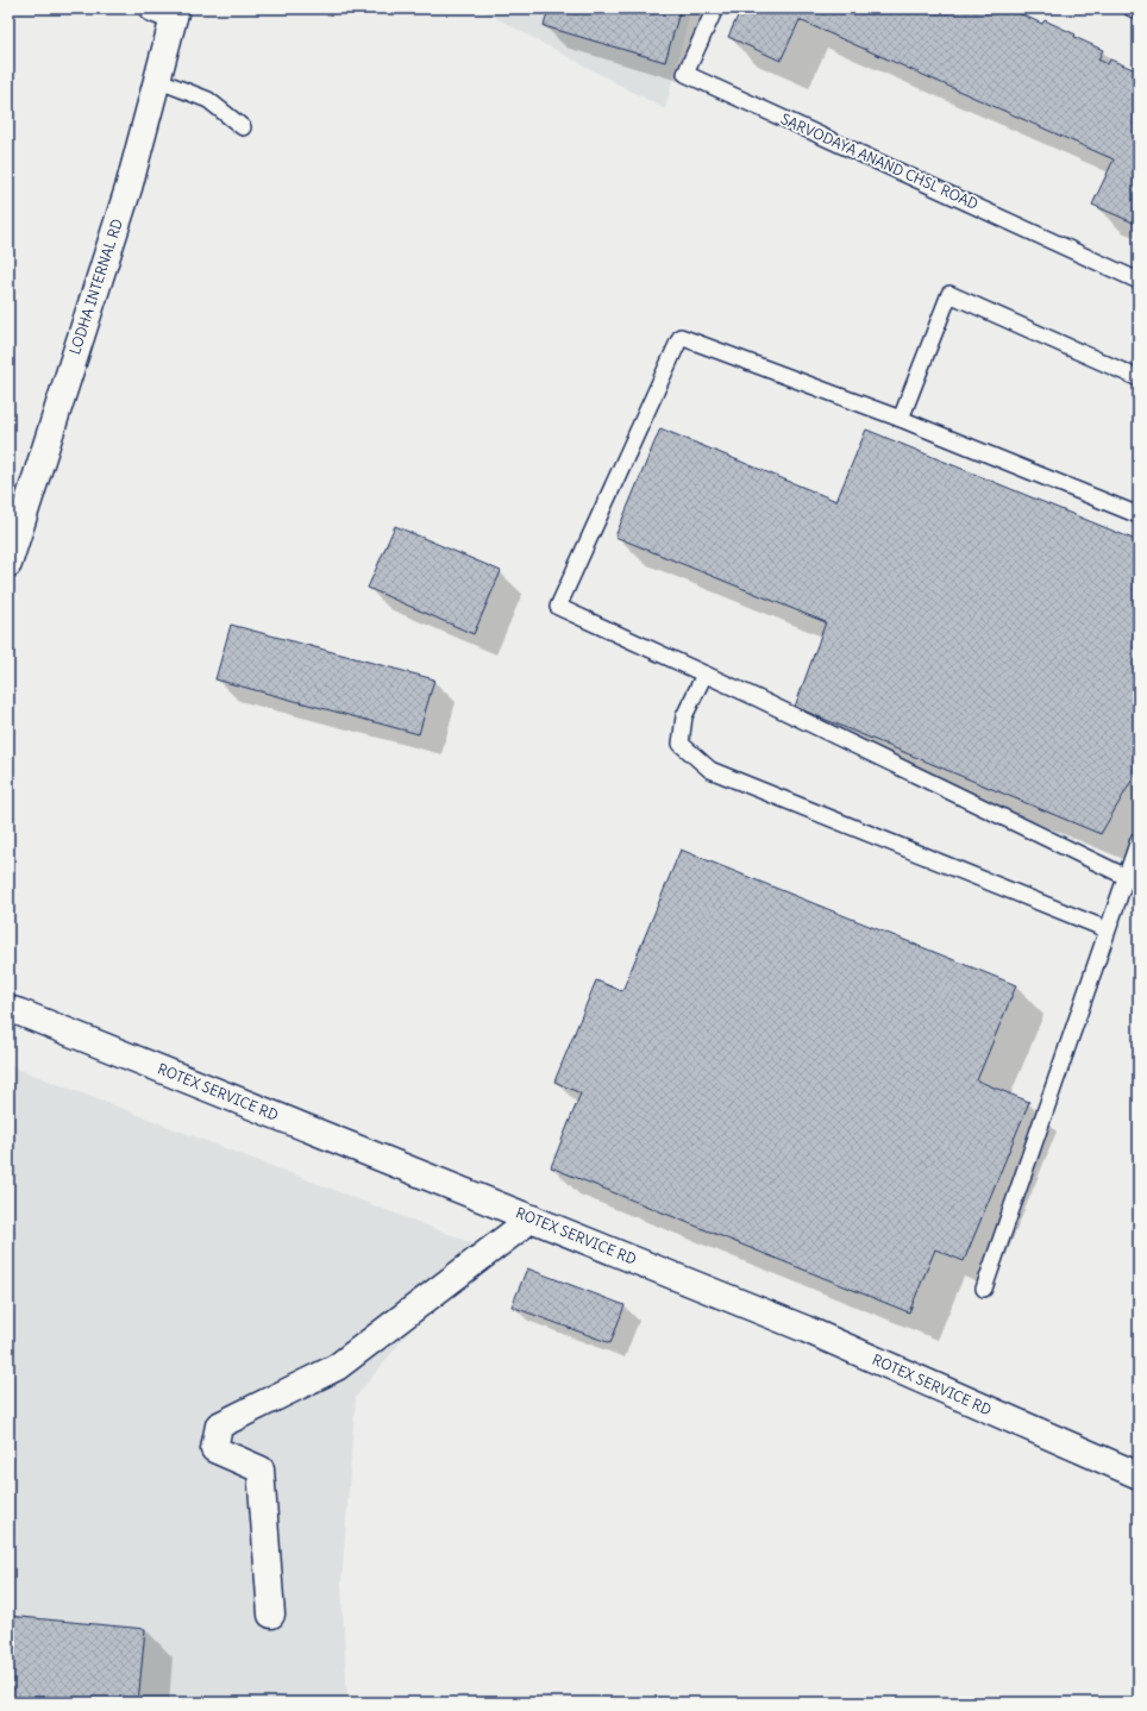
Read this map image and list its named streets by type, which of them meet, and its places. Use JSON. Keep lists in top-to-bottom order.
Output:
{
  "streets": {
    "street": ["LODHA INTERNAL RD", "ROTEX SERVICE RD"],
    "lane": ["SARVODAYA ANAND CHSL ROAD"]
  }
}
